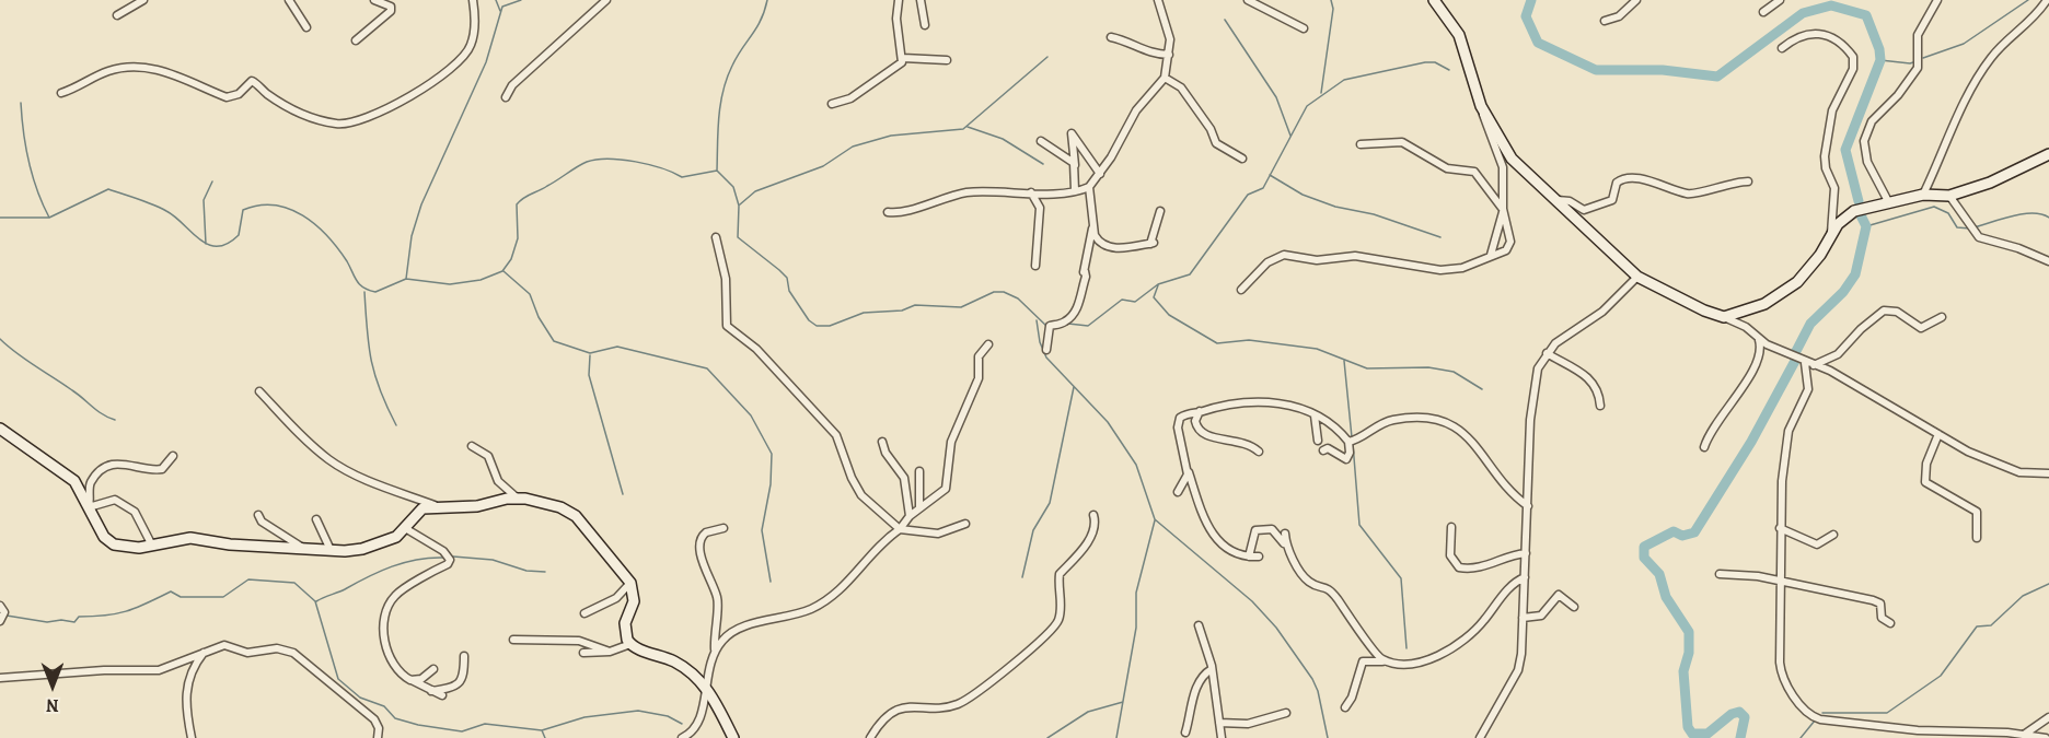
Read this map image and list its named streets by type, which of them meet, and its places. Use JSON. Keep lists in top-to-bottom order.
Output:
{
  "north": "bottom"
}
